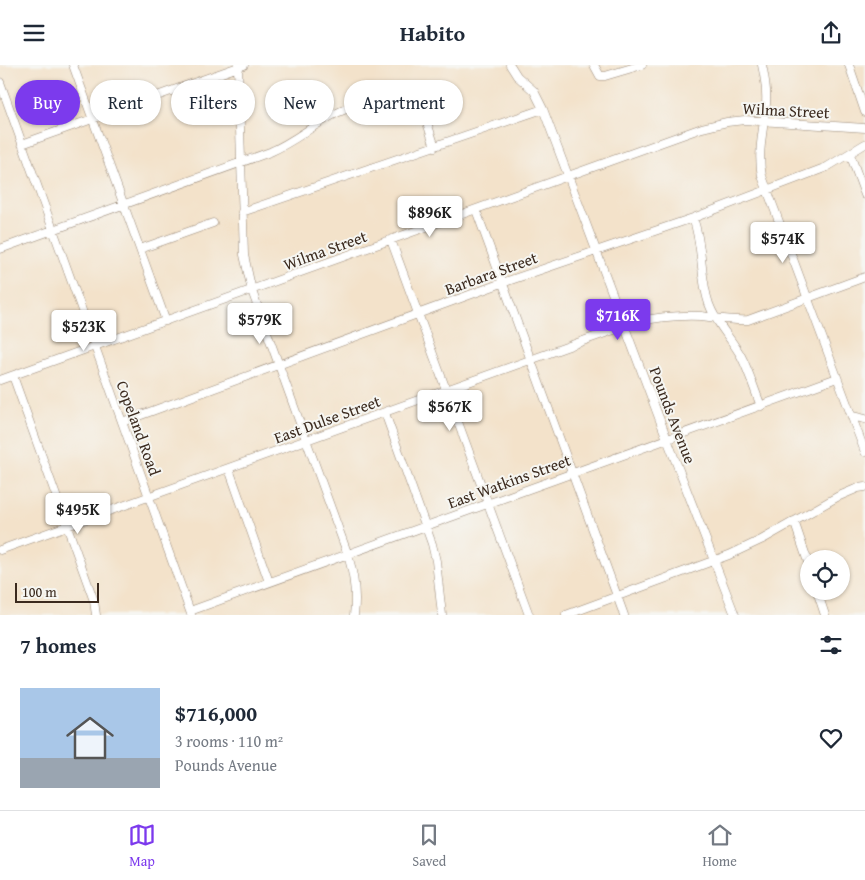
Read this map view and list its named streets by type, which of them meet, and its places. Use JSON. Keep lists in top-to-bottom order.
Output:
{
  "streets": {
    "street": [
      "Wilma Street",
      "Barbara Street",
      "Pounds Avenue",
      "East Dulse Street",
      "Copeland Road",
      "East Watkins Street"
    ]
  },
  "crossings": [
    ["Wilma Street", "Pounds Avenue"],
    ["Wilma Street", "Copeland Road"],
    ["Barbara Street", "Pounds Avenue"],
    ["Barbara Street", "Copeland Road"],
    ["Pounds Avenue", "East Dulse Street"],
    ["Pounds Avenue", "East Watkins Street"],
    ["East Dulse Street", "Copeland Road"],
    ["Copeland Road", "East Watkins Street"]
  ],
  "scale_bar": "100 m",
  "page": {
    "header": "Habito",
    "chip": [
      "Buy",
      "Rent",
      "Filters",
      "New",
      "Apartment"
    ],
    "price": [
      "$896K",
      "$574K",
      "$716K",
      "$579K",
      "$523K",
      "$567K",
      "$495K"
    ],
    "scale": "100 m",
    "heading": "7 homes",
    "list": [
      {
        "name": "$716,000",
        "note": "3 rooms · 110 m² · Pounds Avenue"
      }
    ],
    "tabs": ["Map", "Saved", "Home"]
  }
}
